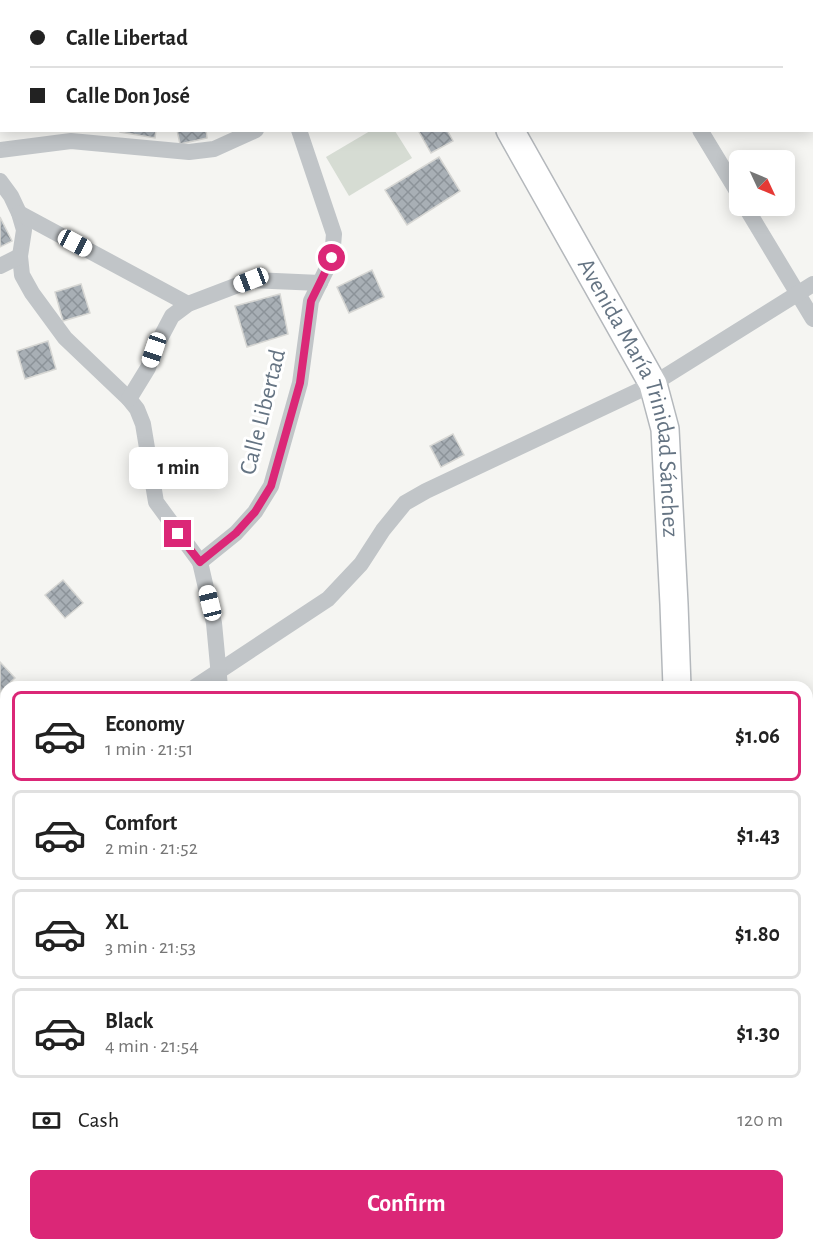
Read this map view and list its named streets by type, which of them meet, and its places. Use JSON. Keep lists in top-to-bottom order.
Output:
{
  "streets": {
    "main road": ["Avenida María Trinidad Sánchez"],
    "street": ["Calle Libertad"]
  },
  "north": "bottom right",
  "page": {
    "banner": ["Calle Libertad", "Calle Don José"],
    "bubble": "1 min",
    "list": [
      {
        "name": "Economy",
        "note": "1 min · 21:51",
        "value": "$1.06"
      },
      {
        "name": "Comfort",
        "note": "2 min · 21:52",
        "value": "$1.43"
      },
      {
        "name": "XL",
        "note": "3 min · 21:53",
        "value": "$1.80"
      },
      {
        "name": "Black",
        "note": "4 min · 21:54",
        "value": "$1.30"
      }
    ],
    "pay": ["Cash", "120 m"],
    "buttons": "Confirm"
  }
}
